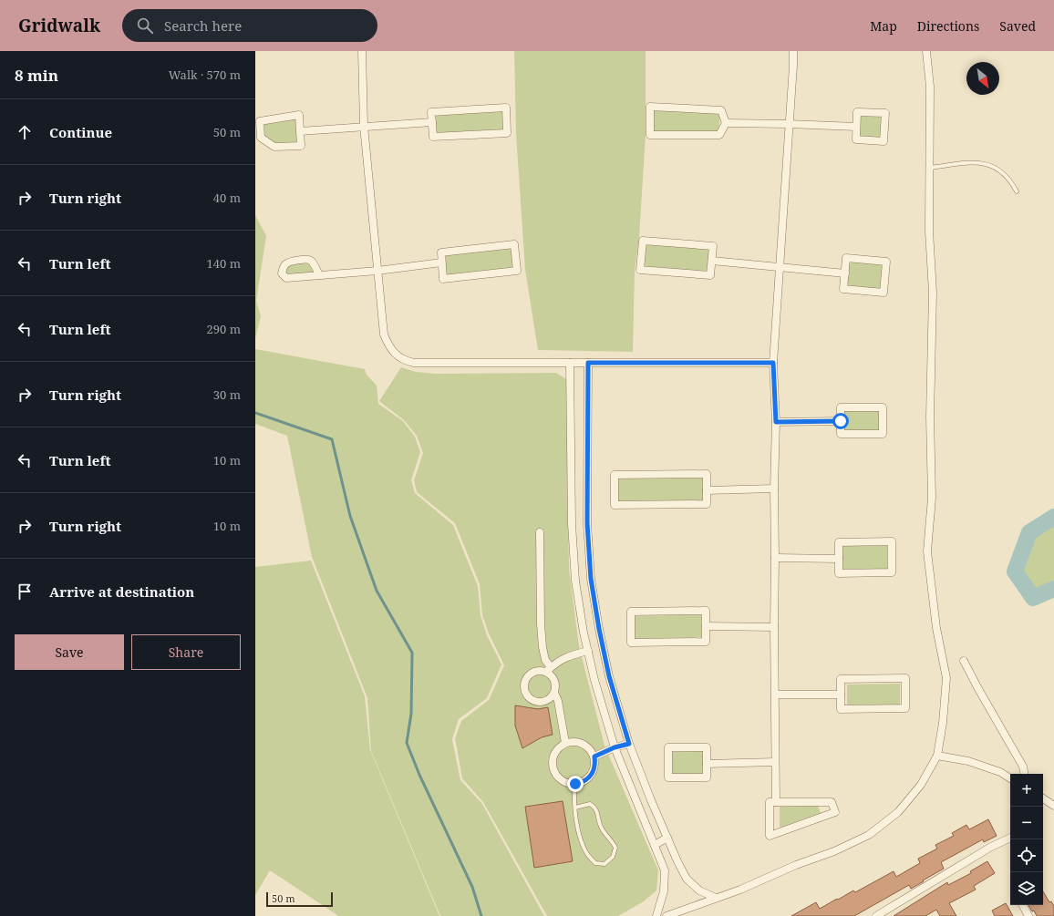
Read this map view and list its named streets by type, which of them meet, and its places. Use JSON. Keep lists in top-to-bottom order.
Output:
{
  "scale_bar": "50 m",
  "north": "bottom right",
  "page": {
    "header": "Gridwalk",
    "search": "Search here",
    "nav": ["Map", "Directions", "Saved"],
    "heading": ["8 min", "Walk · 570 m"],
    "list": [
      ["Continue", "50 m"],
      ["Turn right", "40 m"],
      ["Turn left", "140 m"],
      ["Turn left", "290 m"],
      ["Turn right", "30 m"],
      ["Turn left", "10 m"],
      ["Turn right", "10 m"],
      "Arrive at destination"
    ],
    "buttons": ["Save", "Share"],
    "map_buttons": ["+", "−"],
    "scale": "50 m"
  }
}
